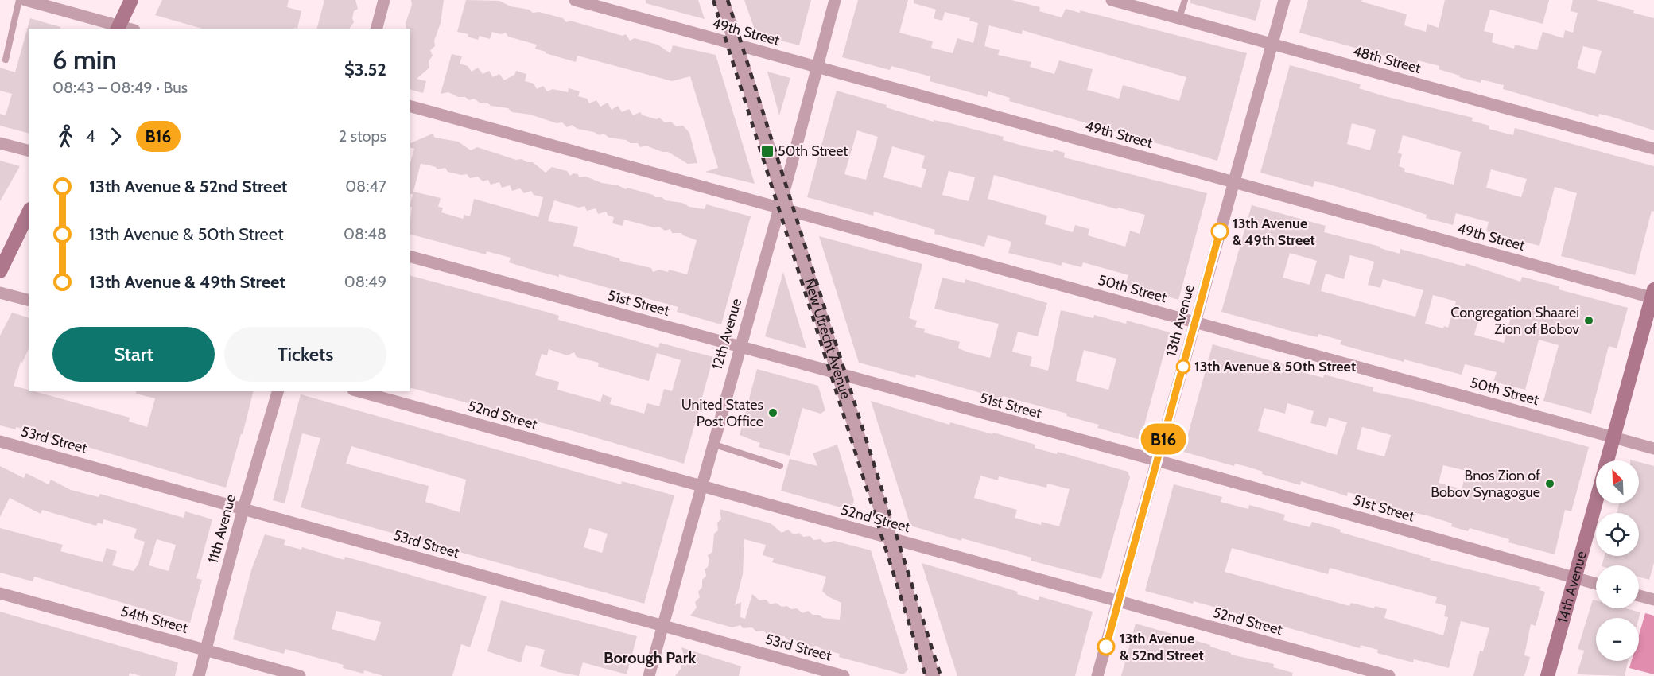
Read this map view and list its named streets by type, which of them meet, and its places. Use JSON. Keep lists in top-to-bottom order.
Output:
{
  "streets": {
    "main road": ["14th Avenue"],
    "street": [
      "49th Street",
      "48th Street",
      "50th Street",
      "51st Street",
      "13th Avenue",
      "12th Avenue",
      "New Utrecht Avenue",
      "52nd Street",
      "53rd Street",
      "11th Avenue",
      "54th Street"
    ]
  },
  "crossings": [
    ["49th Street", "13th Avenue"],
    ["49th Street", "New Utrecht Avenue"],
    ["49th Street", "14th Avenue"],
    ["48th Street", "13th Avenue"],
    ["50th Street", "13th Avenue"],
    ["50th Street", "12th Avenue"],
    ["50th Street", "New Utrecht Avenue"],
    ["50th Street", "14th Avenue"],
    ["51st Street", "13th Avenue"],
    ["51st Street", "12th Avenue"],
    ["51st Street", "New Utrecht Avenue"],
    ["51st Street", "14th Avenue"],
    ["13th Avenue", "52nd Street"],
    ["12th Avenue", "New Utrecht Avenue"],
    ["12th Avenue", "52nd Street"],
    ["12th Avenue", "53rd Street"],
    ["New Utrecht Avenue", "52nd Street"],
    ["53rd Street", "11th Avenue"],
    ["11th Avenue", "54th Street"]
  ],
  "districts": ["Borough Park"],
  "places": {
    "transit": ["50th Street"],
    "other": [
      "13th Avenue & 49th Street",
      "Congregation Shaarei Zion of Bobov",
      "13th Avenue & 50th Street",
      "United States Post Office",
      "Bnos Zion of Bobov Synagogue",
      "13th Avenue & 52nd Street"
    ]
  },
  "lines": ["bus line B16"],
  "north": "top left",
  "page": {
    "on_map": "B16",
    "heading": ["6 min", "08:43 – 08:49 · Bus", "$3.52"],
    "legs": ["4", "B16", "2 stops"],
    "list": [
      {
        "name": "13th Avenue & 52nd Street",
        "value": "08:47"
      },
      {
        "name": "13th Avenue & 50th Street",
        "value": "08:48"
      },
      {
        "name": "13th Avenue & 49th Street",
        "value": "08:49"
      }
    ],
    "buttons": ["Start", "Tickets"],
    "map_buttons": ["+", "−"]
  }
}
